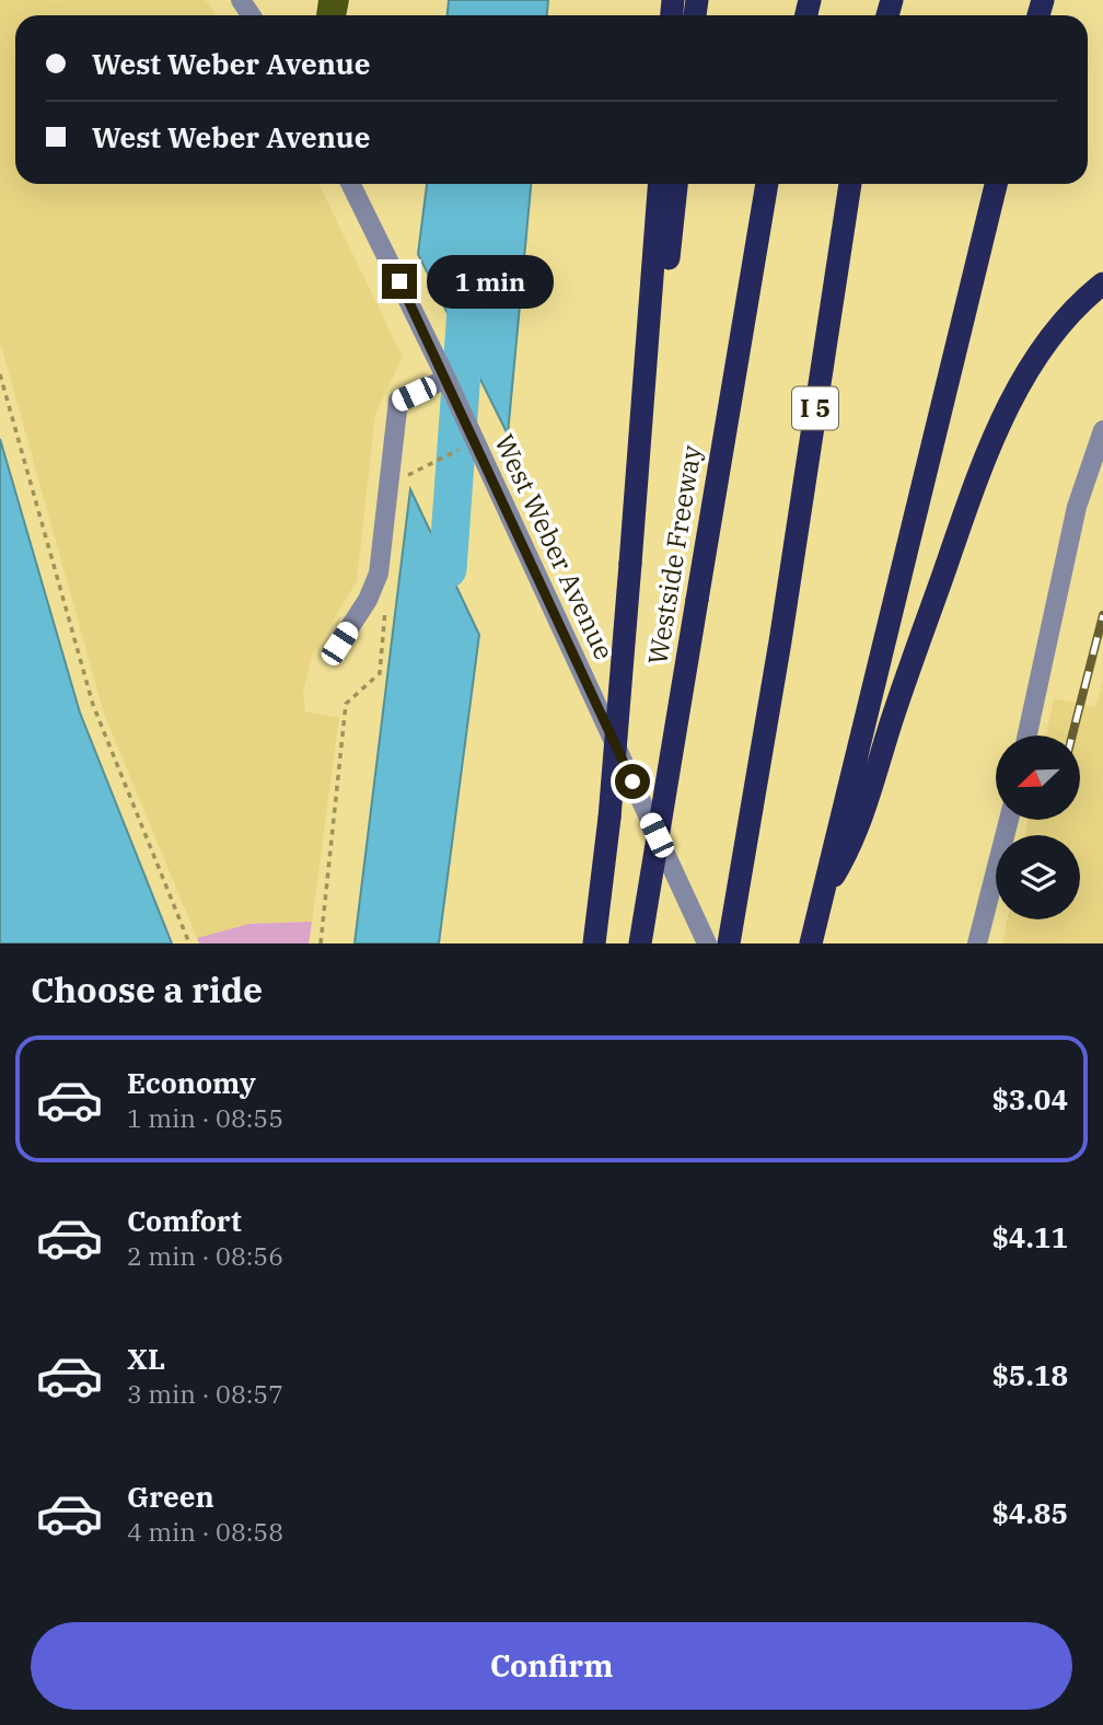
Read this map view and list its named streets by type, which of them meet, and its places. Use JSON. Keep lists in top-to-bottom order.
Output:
{
  "streets": {
    "highway": ["I 5", "Westside Freeway"],
    "street": ["West Weber Avenue"]
  },
  "north": "bottom left",
  "page": {
    "banner": ["West Weber Avenue", "West Weber Avenue"],
    "bubble": "1 min",
    "heading": "Choose a ride",
    "list": [
      {
        "name": "Economy",
        "note": "1 min · 08:55",
        "value": "$3.04"
      },
      {
        "name": "Comfort",
        "note": "2 min · 08:56",
        "value": "$4.11"
      },
      {
        "name": "XL",
        "note": "3 min · 08:57",
        "value": "$5.18"
      },
      {
        "name": "Green",
        "note": "4 min · 08:58",
        "value": "$4.85"
      }
    ],
    "buttons": "Confirm"
  }
}
